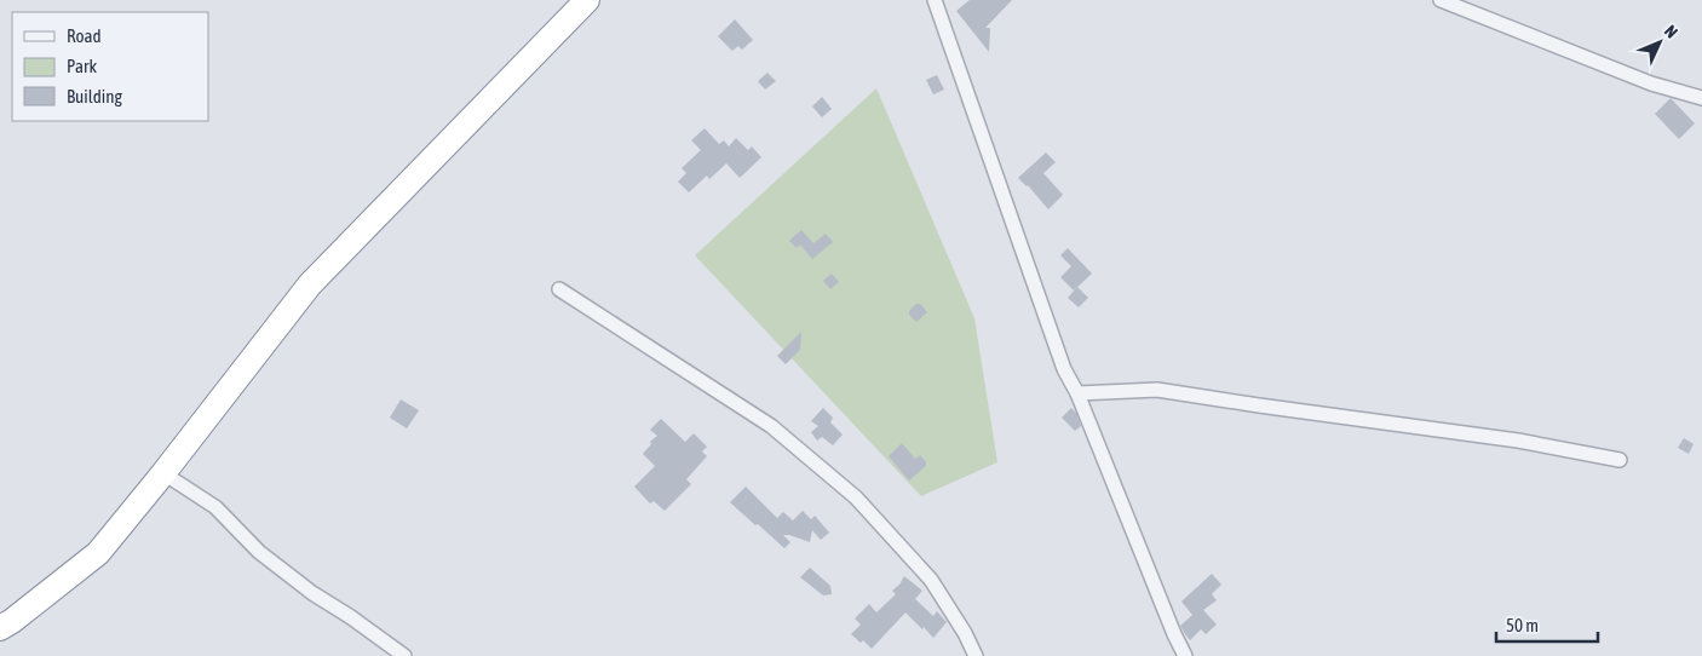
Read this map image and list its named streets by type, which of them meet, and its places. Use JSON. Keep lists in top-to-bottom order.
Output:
{
  "legend": ["Road", "Park", "Building"],
  "scale_bar": "50 m",
  "north": "top right"
}
